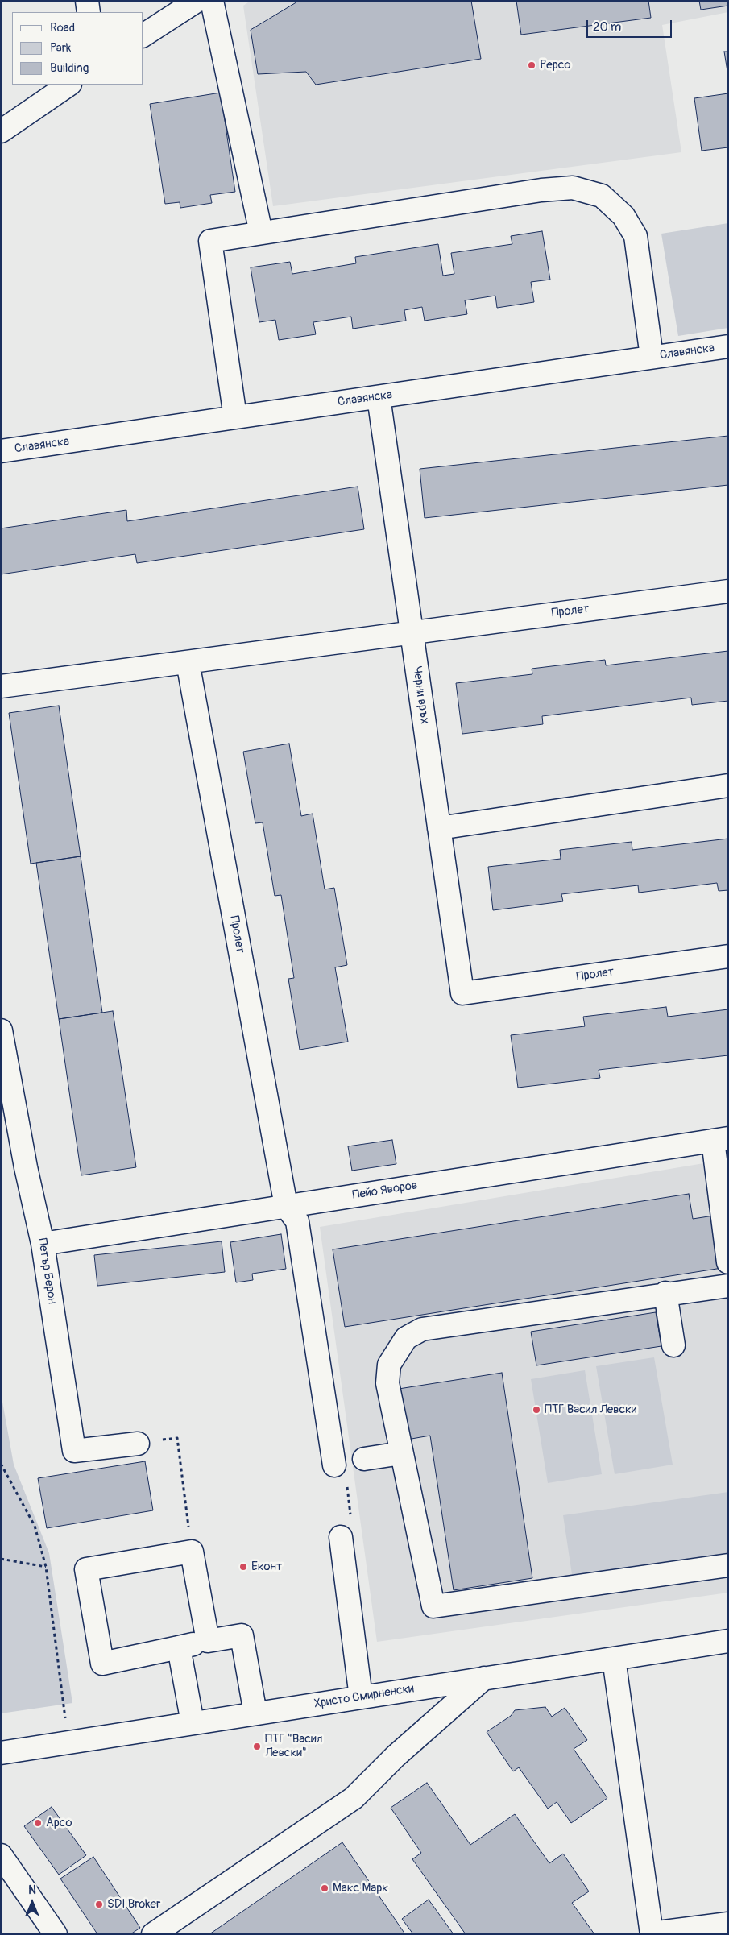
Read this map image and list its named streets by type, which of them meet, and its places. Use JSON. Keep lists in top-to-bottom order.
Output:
{
  "streets": {
    "street": [
      "Славянска",
      "Пролет",
      "Черни връх",
      "Пейо Яворов",
      "Петър Берон",
      "Христо Смирненски"
    ]
  },
  "crossings": [
    ["Славянска", "Черни връх"],
    ["Пролет", "Черни връх"],
    ["Пролет", "Пейо Яворов"],
    ["Пейо Яворов", "Петър Берон"]
  ],
  "places": [
    "Pepco",
    "ПТГ Васил Левски",
    "Еконт",
    "ПТГ \"Васил Левски\"",
    "Арсо",
    "Макс Марк",
    "SDI Broker"
  ],
  "legend": ["Road", "Park", "Building"],
  "scale_bar": "20 m",
  "north": "top"
}
